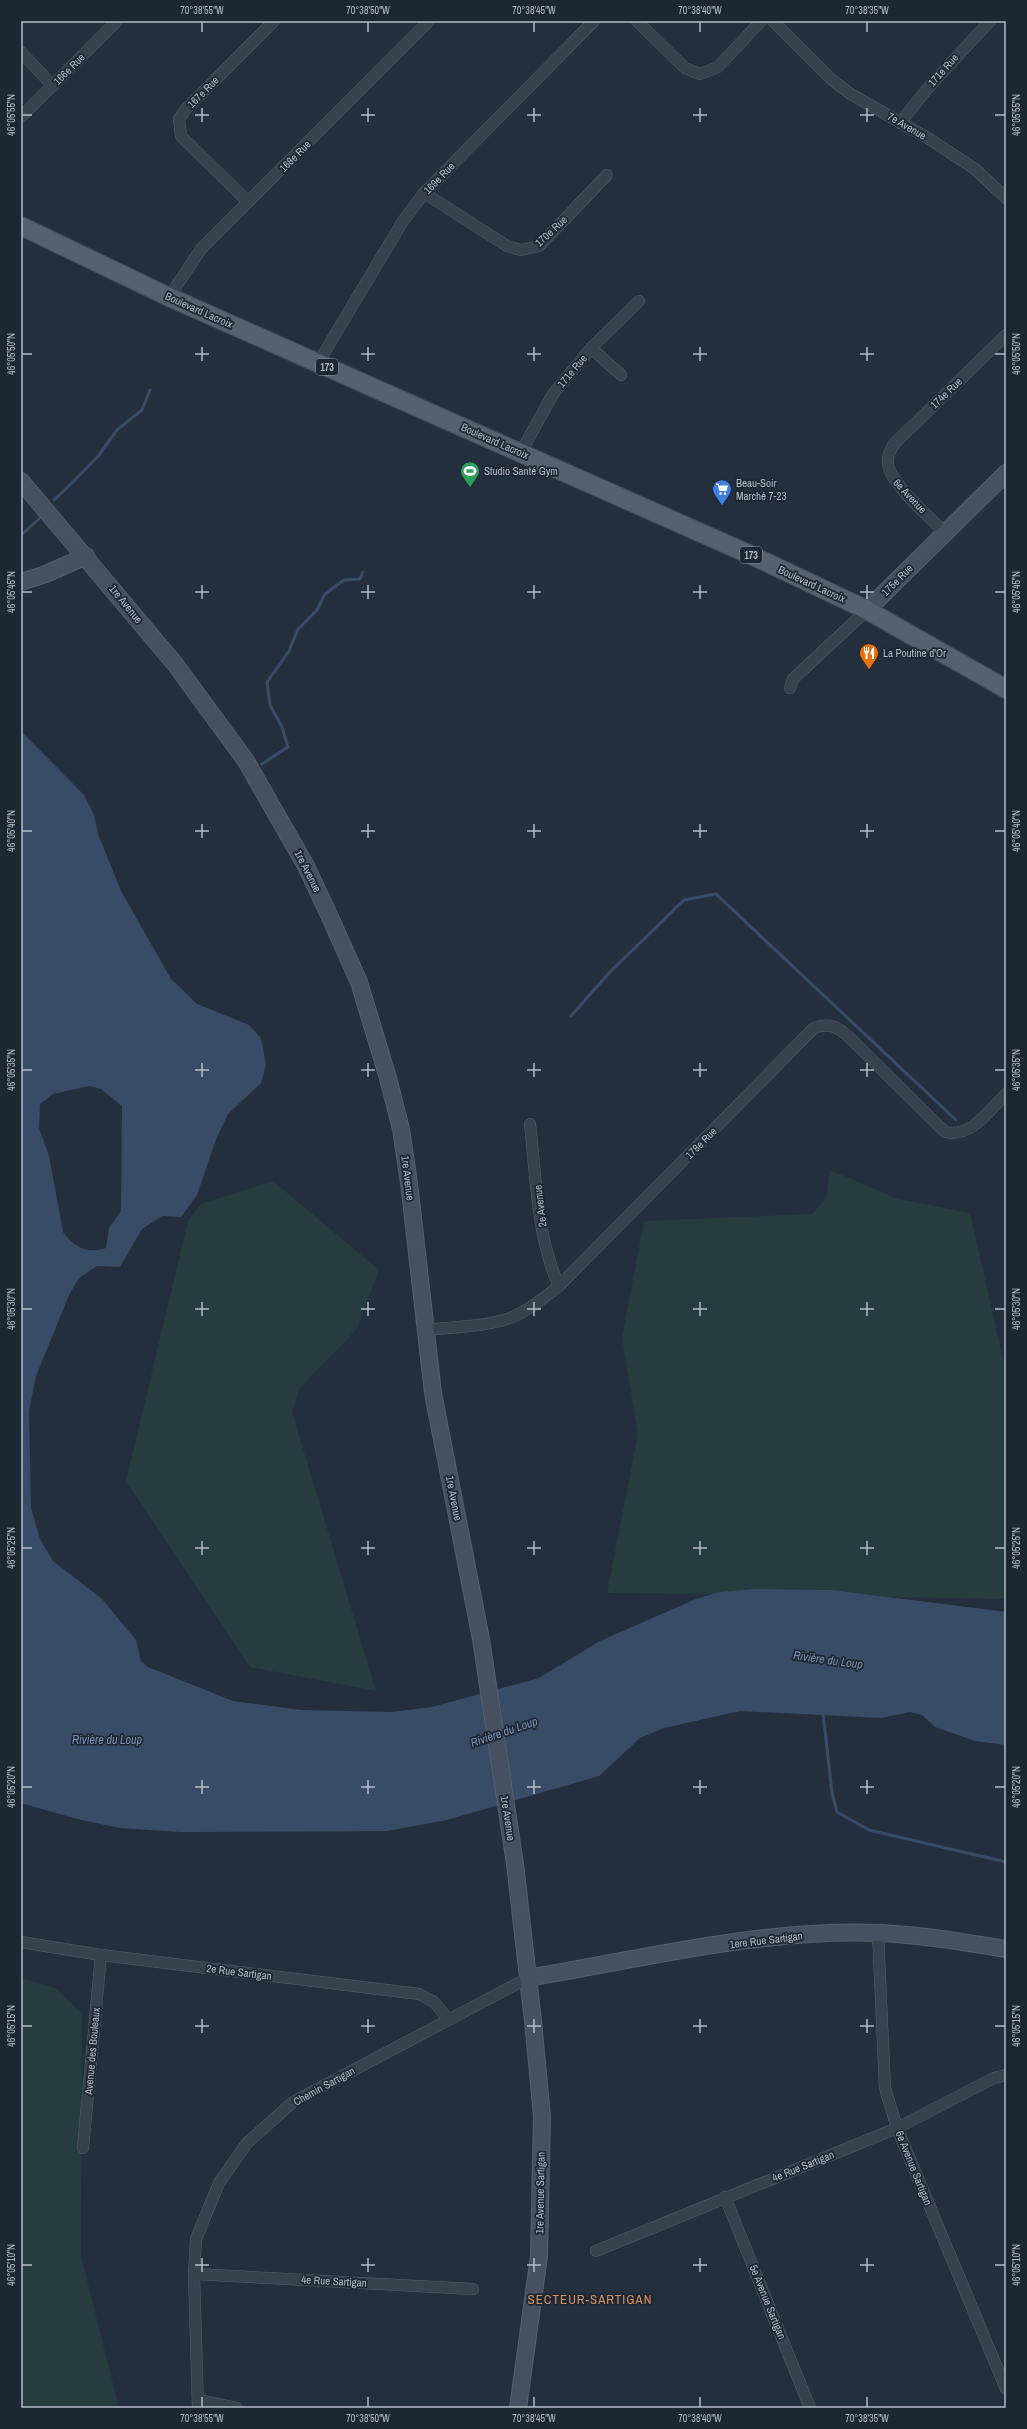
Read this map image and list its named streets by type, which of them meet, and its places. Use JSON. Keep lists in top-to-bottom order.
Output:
{
  "streets": {
    "main road": [
      "Boulevard Lacroix",
      "173",
      "175e Rue",
      "1re Avenue",
      "1ere Rue Sartigan",
      "1re Avenue Sartigan"
    ],
    "street": [
      "166e Rue",
      "171e Rue",
      "167e Rue",
      "7e Avenue",
      "168e Rue",
      "169e Rue",
      "170e Rue",
      "174e Rue",
      "6e Avenue",
      "178e Rue",
      "2e Avenue",
      "2e Rue Sartigan",
      "Avenue des Bouleaux",
      "Chemin Sartigan",
      "4e Rue Sartigan",
      "6e Avenue Sartigan",
      "5e Avenue Sartigan"
    ]
  },
  "crossings": [
    ["171e Rue", "7e Avenue"],
    ["171e Rue", "Boulevard Lacroix"],
    ["167e Rue", "168e Rue"],
    ["168e Rue", "Boulevard Lacroix"],
    ["169e Rue", "170e Rue"],
    ["169e Rue", "Boulevard Lacroix"],
    ["Boulevard Lacroix", "175e Rue"],
    ["174e Rue", "6e Avenue"],
    ["6e Avenue", "175e Rue"],
    ["1re Avenue", "178e Rue"],
    ["1re Avenue", "1ere Rue Sartigan"],
    ["1re Avenue", "Chemin Sartigan"],
    ["1re Avenue", "1re Avenue Sartigan"],
    ["178e Rue", "2e Avenue"],
    ["1ere Rue Sartigan", "Chemin Sartigan"],
    ["1ere Rue Sartigan", "6e Avenue Sartigan"],
    ["1ere Rue Sartigan", "1re Avenue Sartigan"],
    ["2e Rue Sartigan", "Avenue des Bouleaux"],
    ["2e Rue Sartigan", "Chemin Sartigan"],
    ["Chemin Sartigan", "4e Rue Sartigan"],
    ["Chemin Sartigan", "1re Avenue Sartigan"],
    ["4e Rue Sartigan", "6e Avenue Sartigan"],
    ["4e Rue Sartigan", "5e Avenue Sartigan"]
  ],
  "districts": ["SECTEUR-SARTIGAN"],
  "water": ["Rivière du Loup"],
  "places": {
    "sports": ["Studio Santé Gym"],
    "supermarket": ["Beau-Soir Marché 7-23"],
    "restaurant": ["La Poutine d'Or"]
  },
  "coordinates": [
    "70°38'55\"W",
    "70°38'50\"W",
    "70°38'45\"W",
    "70°38'40\"W",
    "70°38'35\"W",
    "46°05'55\"N",
    "46°05'50\"N",
    "46°05'45\"N",
    "46°05'40\"N",
    "46°05'35\"N",
    "46°05'30\"N",
    "46°05'25\"N",
    "46°05'20\"N",
    "46°05'15\"N",
    "46°05'10\"N"
  ]
}
